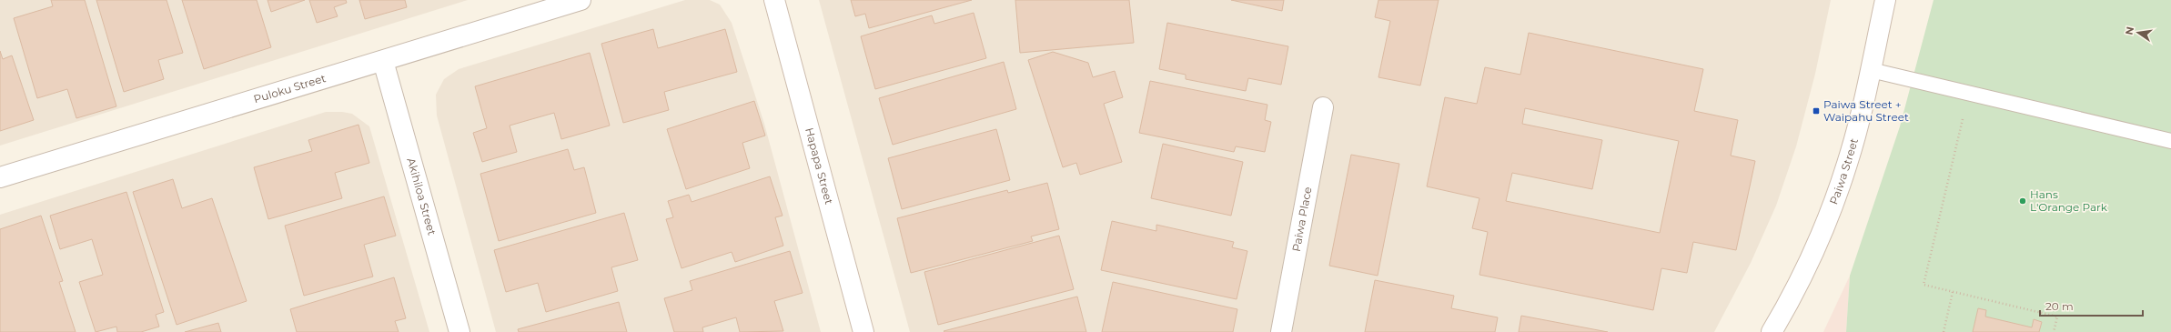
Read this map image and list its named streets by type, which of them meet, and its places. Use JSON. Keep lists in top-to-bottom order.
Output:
{
  "streets": {
    "street": [
      "Puloku Street",
      "Hapapa Street",
      "Paiwa Street",
      "Akihiloa Street",
      "Paiwa Place"
    ]
  },
  "crossings": [
    ["Puloku Street", "Akihiloa Street"]
  ],
  "places": {
    "transit": ["Paiwa Street + Waipahu Street"],
    "other": ["Hans L'Orange Park"]
  },
  "scale_bar": "20 m",
  "north": "left"
}
